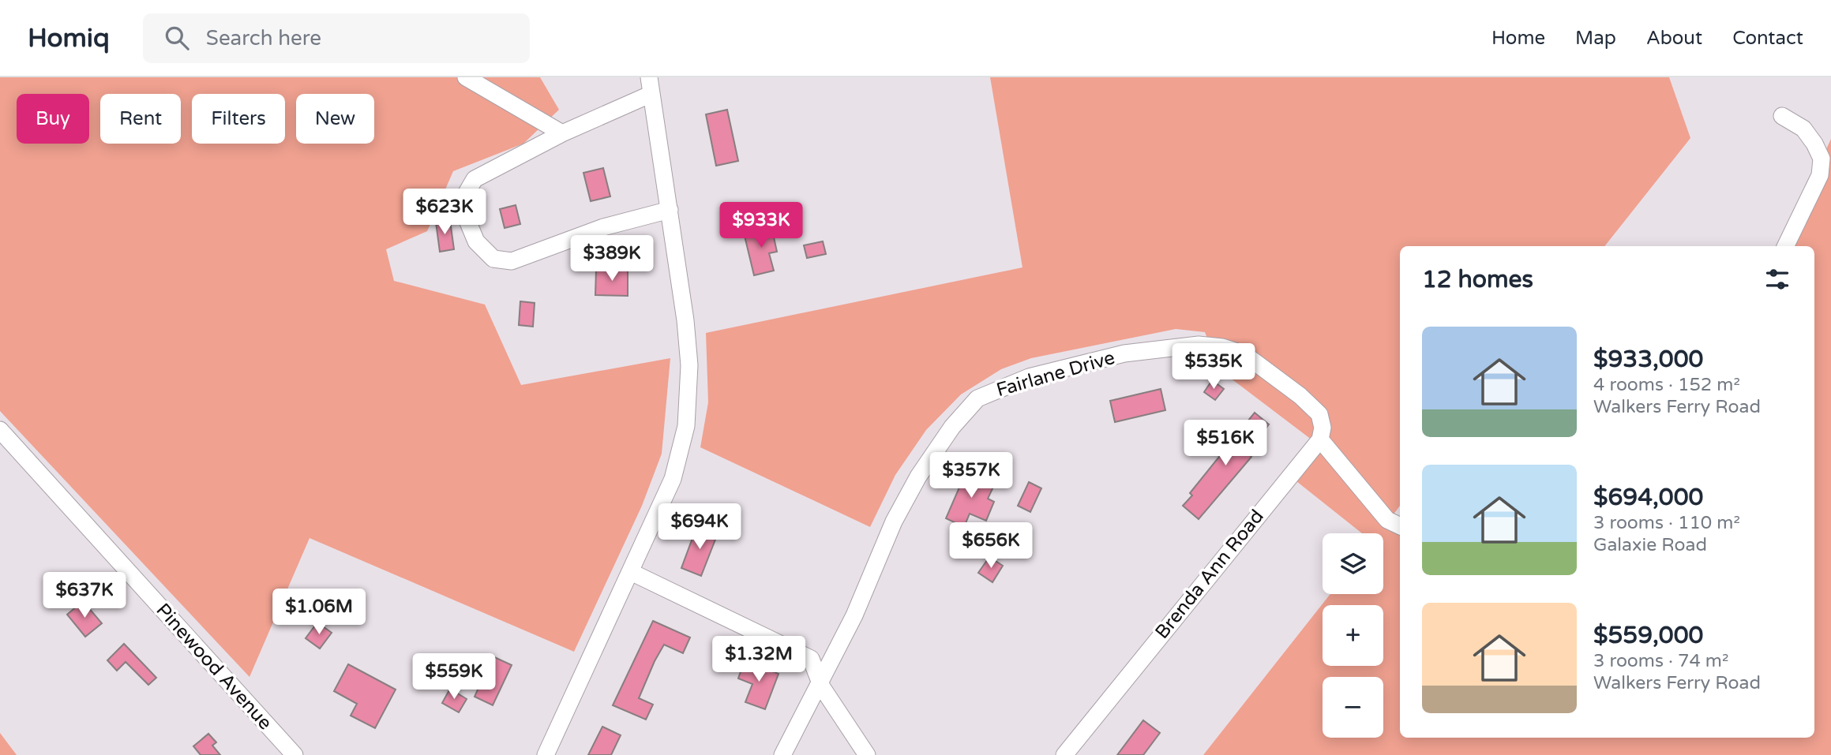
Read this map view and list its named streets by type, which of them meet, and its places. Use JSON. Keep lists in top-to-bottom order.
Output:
{
  "streets": {
    "street": ["Fairlane Drive", "Brenda Ann Road", "Pinewood Avenue"]
  },
  "crossings": [
    ["Fairlane Drive", "Brenda Ann Road"]
  ],
  "page": {
    "header": "Homiq",
    "search": "Search here",
    "nav": [
      "Home",
      "Map",
      "About",
      "Contact"
    ],
    "chip": [
      "Buy",
      "Rent",
      "Filters",
      "New"
    ],
    "price": [
      "$623K",
      "$933K",
      "$389K",
      "$535K",
      "$516K",
      "$357K",
      "$694K",
      "$656K",
      "$637K",
      "$1.06M",
      "$1.32M",
      "$559K"
    ],
    "heading": "12 homes",
    "list": [
      {
        "name": "$933,000",
        "note": "4 rooms · 152 m² · Walkers Ferry Road"
      },
      {
        "name": "$694,000",
        "note": "3 rooms · 110 m² · Galaxie Road"
      },
      {
        "name": "$559,000",
        "note": "3 rooms · 74 m² · Walkers Ferry Road"
      }
    ],
    "map_buttons": ["+", "−"]
  }
}
